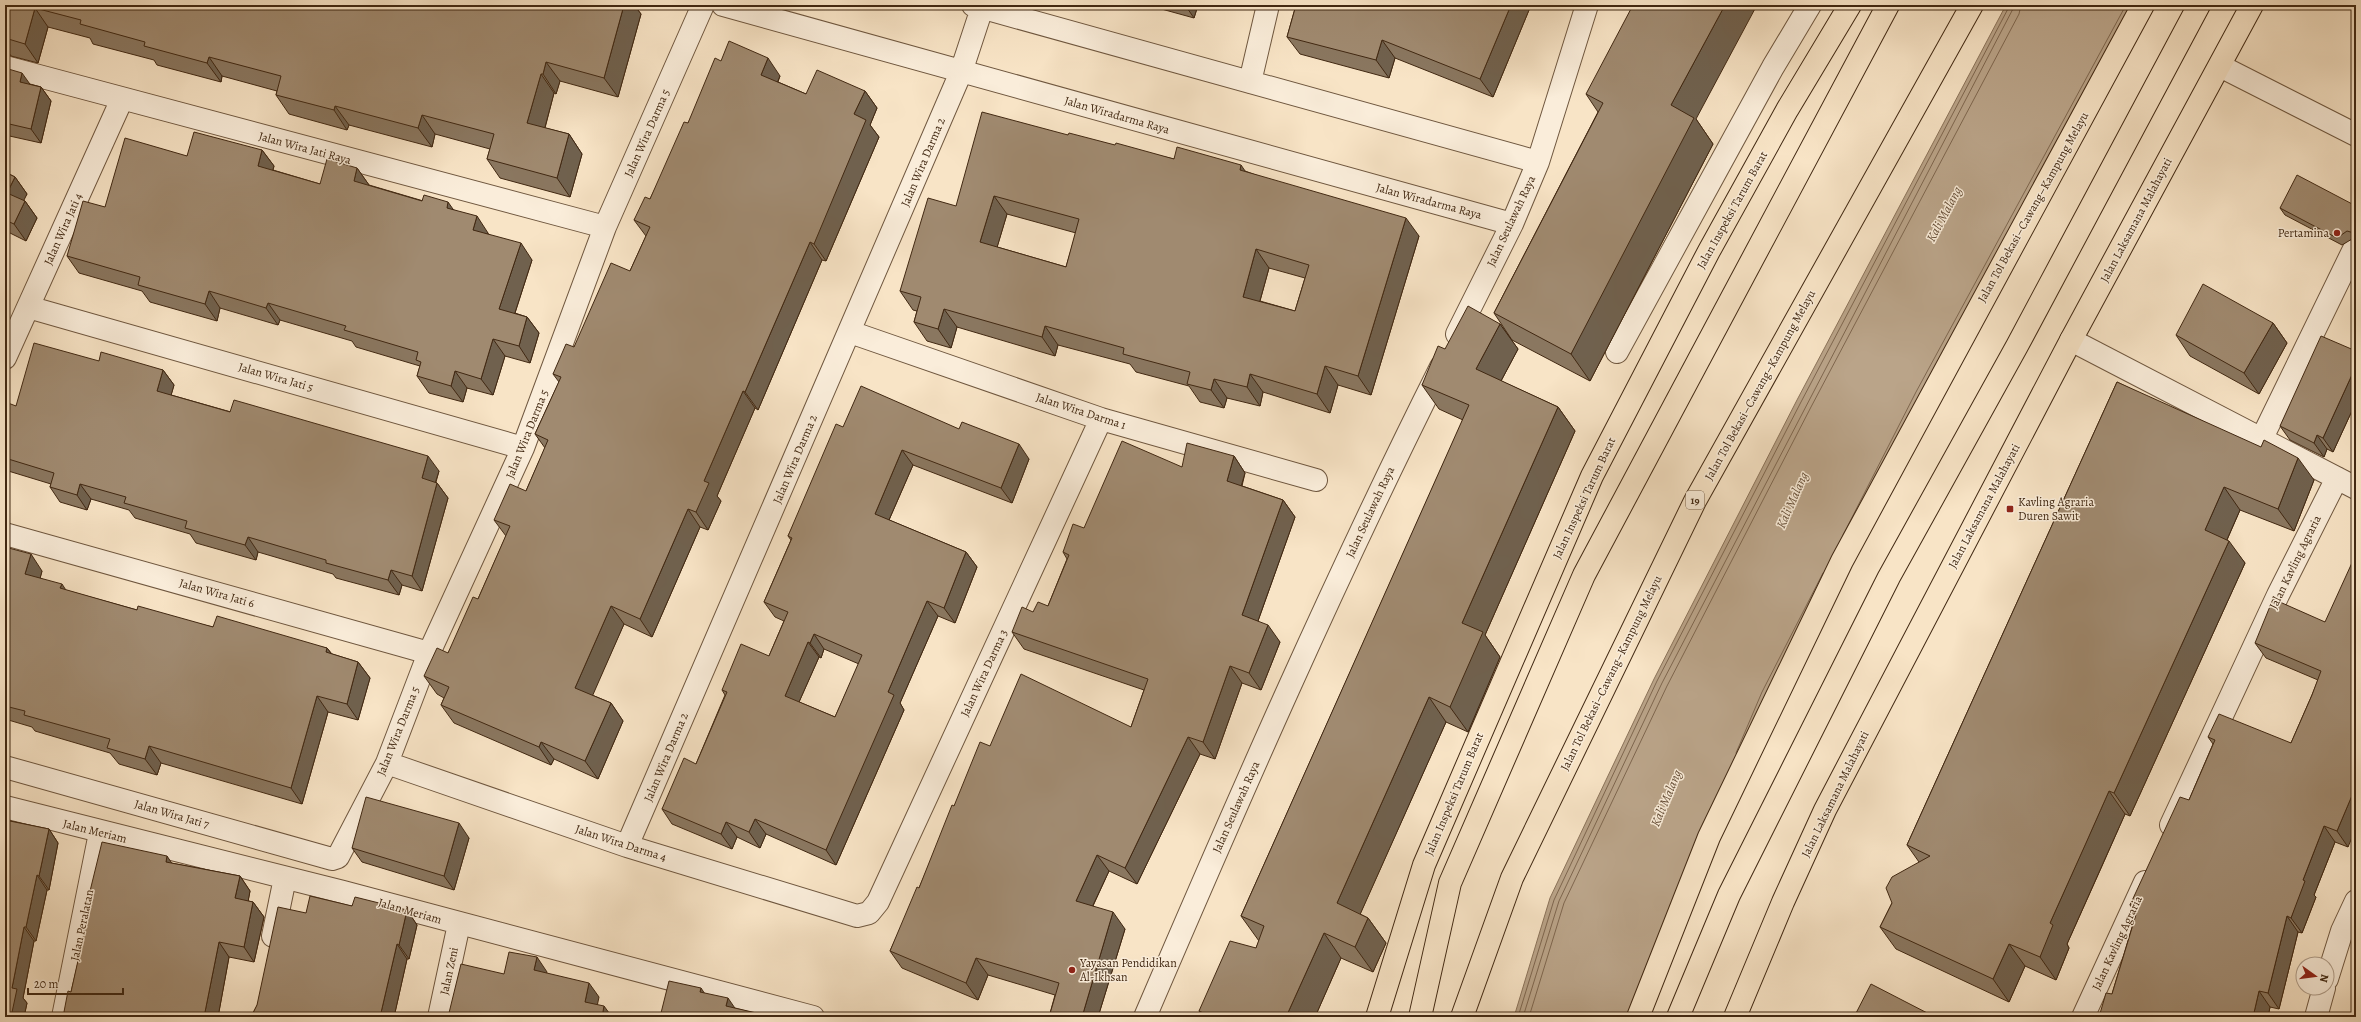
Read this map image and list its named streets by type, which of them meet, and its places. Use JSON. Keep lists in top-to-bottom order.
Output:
{
  "streets": {
    "main road": [
      "Jalan Tol Bekasi–Cawang–Kampung Melayu",
      "Jalan Inspeksi Tarum Barat",
      "Jalan Laksamana Malahayati",
      "19"
    ],
    "street": [
      "Jalan Wiradarma Raya",
      "Jalan Wira Darma 5",
      "Jalan Wira Jati Raya",
      "Jalan Wira Darma 2",
      "Jalan Seulawah Raya",
      "Jalan Wira Jati 4",
      "Jalan Wira Jati 5",
      "Jalan Wira Darma 1",
      "Jalan Kavling Agraria",
      "Jalan Wira Jati 6",
      "Jalan Wira Darma 3",
      "Jalan Wira Jati 7",
      "Jalan Meriam",
      "Jalan Wira Darma 4",
      "Jalan Peralatan",
      "Jalan Zeni"
    ]
  },
  "crossings": [
    ["Jalan Wiradarma Raya", "Jalan Wira Darma 2"],
    ["Jalan Wiradarma Raya", "Jalan Seulawah Raya"],
    ["Jalan Wira Darma 5", "Jalan Wira Jati Raya"],
    ["Jalan Wira Darma 5", "Jalan Wira Jati 5"],
    ["Jalan Wira Darma 5", "Jalan Wira Jati 6"],
    ["Jalan Wira Darma 5", "Jalan Wira Jati 7"],
    ["Jalan Wira Darma 5", "Jalan Wira Darma 4"],
    ["Jalan Wira Jati Raya", "Jalan Wira Jati 4"],
    ["Jalan Wira Darma 2", "Jalan Wira Darma 1"],
    ["Jalan Wira Darma 2", "Jalan Wira Darma 4"],
    ["Jalan Wira Jati 4", "Jalan Wira Jati 5"],
    ["Jalan Wira Darma 1", "Jalan Wira Darma 3"],
    ["Jalan Wira Darma 3", "Jalan Wira Darma 4"],
    ["Jalan Meriam", "Jalan Peralatan"],
    ["Jalan Meriam", "Jalan Zeni"]
  ],
  "water": ["Kali Malang"],
  "places": {
    "other": ["Pertamina", "Yayasan Pendidikan Al-Ikhsan"],
    "transit": ["Kavling Agraria Duren Sawit"]
  },
  "scale_bar": "20 m",
  "north": "right"
}
